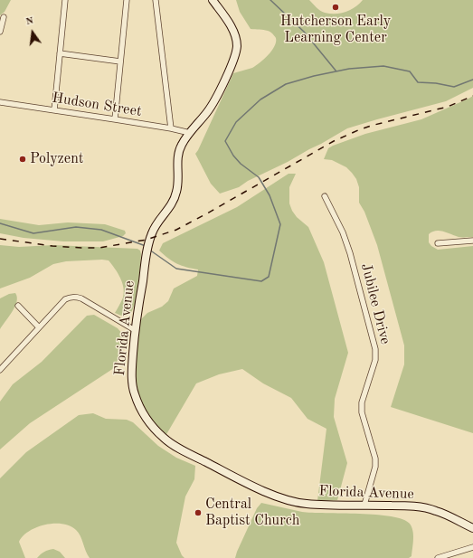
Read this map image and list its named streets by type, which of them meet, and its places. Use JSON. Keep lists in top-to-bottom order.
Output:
{
  "streets": {
    "main road": ["Florida Avenue"],
    "street": ["Hudson Street", "Jubilee Drive"]
  },
  "crossings": [
    ["Hudson Street", "Florida Avenue"],
    ["Jubilee Drive", "Florida Avenue"]
  ],
  "places": ["Hutcherson Early Learning Center", "Polyzent", "Central Baptist Church"],
  "north": "top"
}
